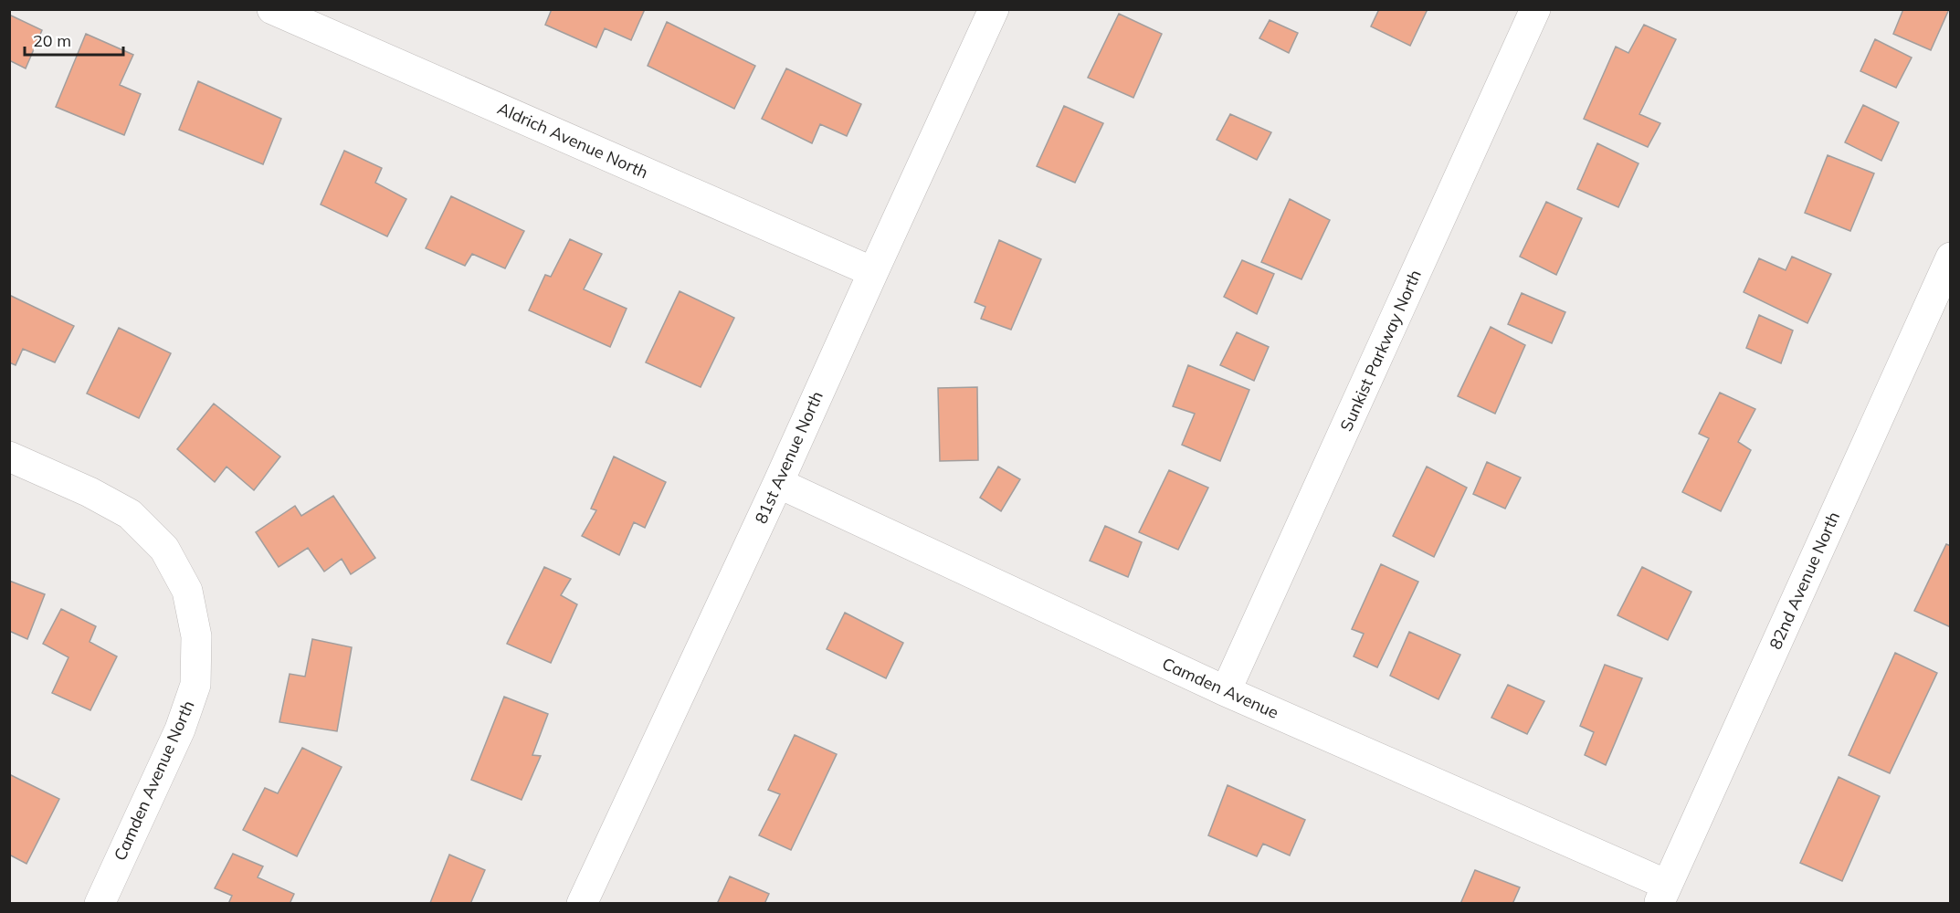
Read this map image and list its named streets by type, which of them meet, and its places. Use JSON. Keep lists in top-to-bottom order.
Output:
{
  "streets": {
    "street": [
      "Aldrich Avenue North",
      "Sunkist Parkway North",
      "81st Avenue North",
      "82nd Avenue North",
      "Camden Avenue",
      "Camden Avenue North"
    ]
  },
  "crossings": [
    ["Aldrich Avenue North", "81st Avenue North"],
    ["Sunkist Parkway North", "Camden Avenue"],
    ["81st Avenue North", "Camden Avenue"],
    ["82nd Avenue North", "Camden Avenue"]
  ],
  "scale_bar": "20 m"
}
